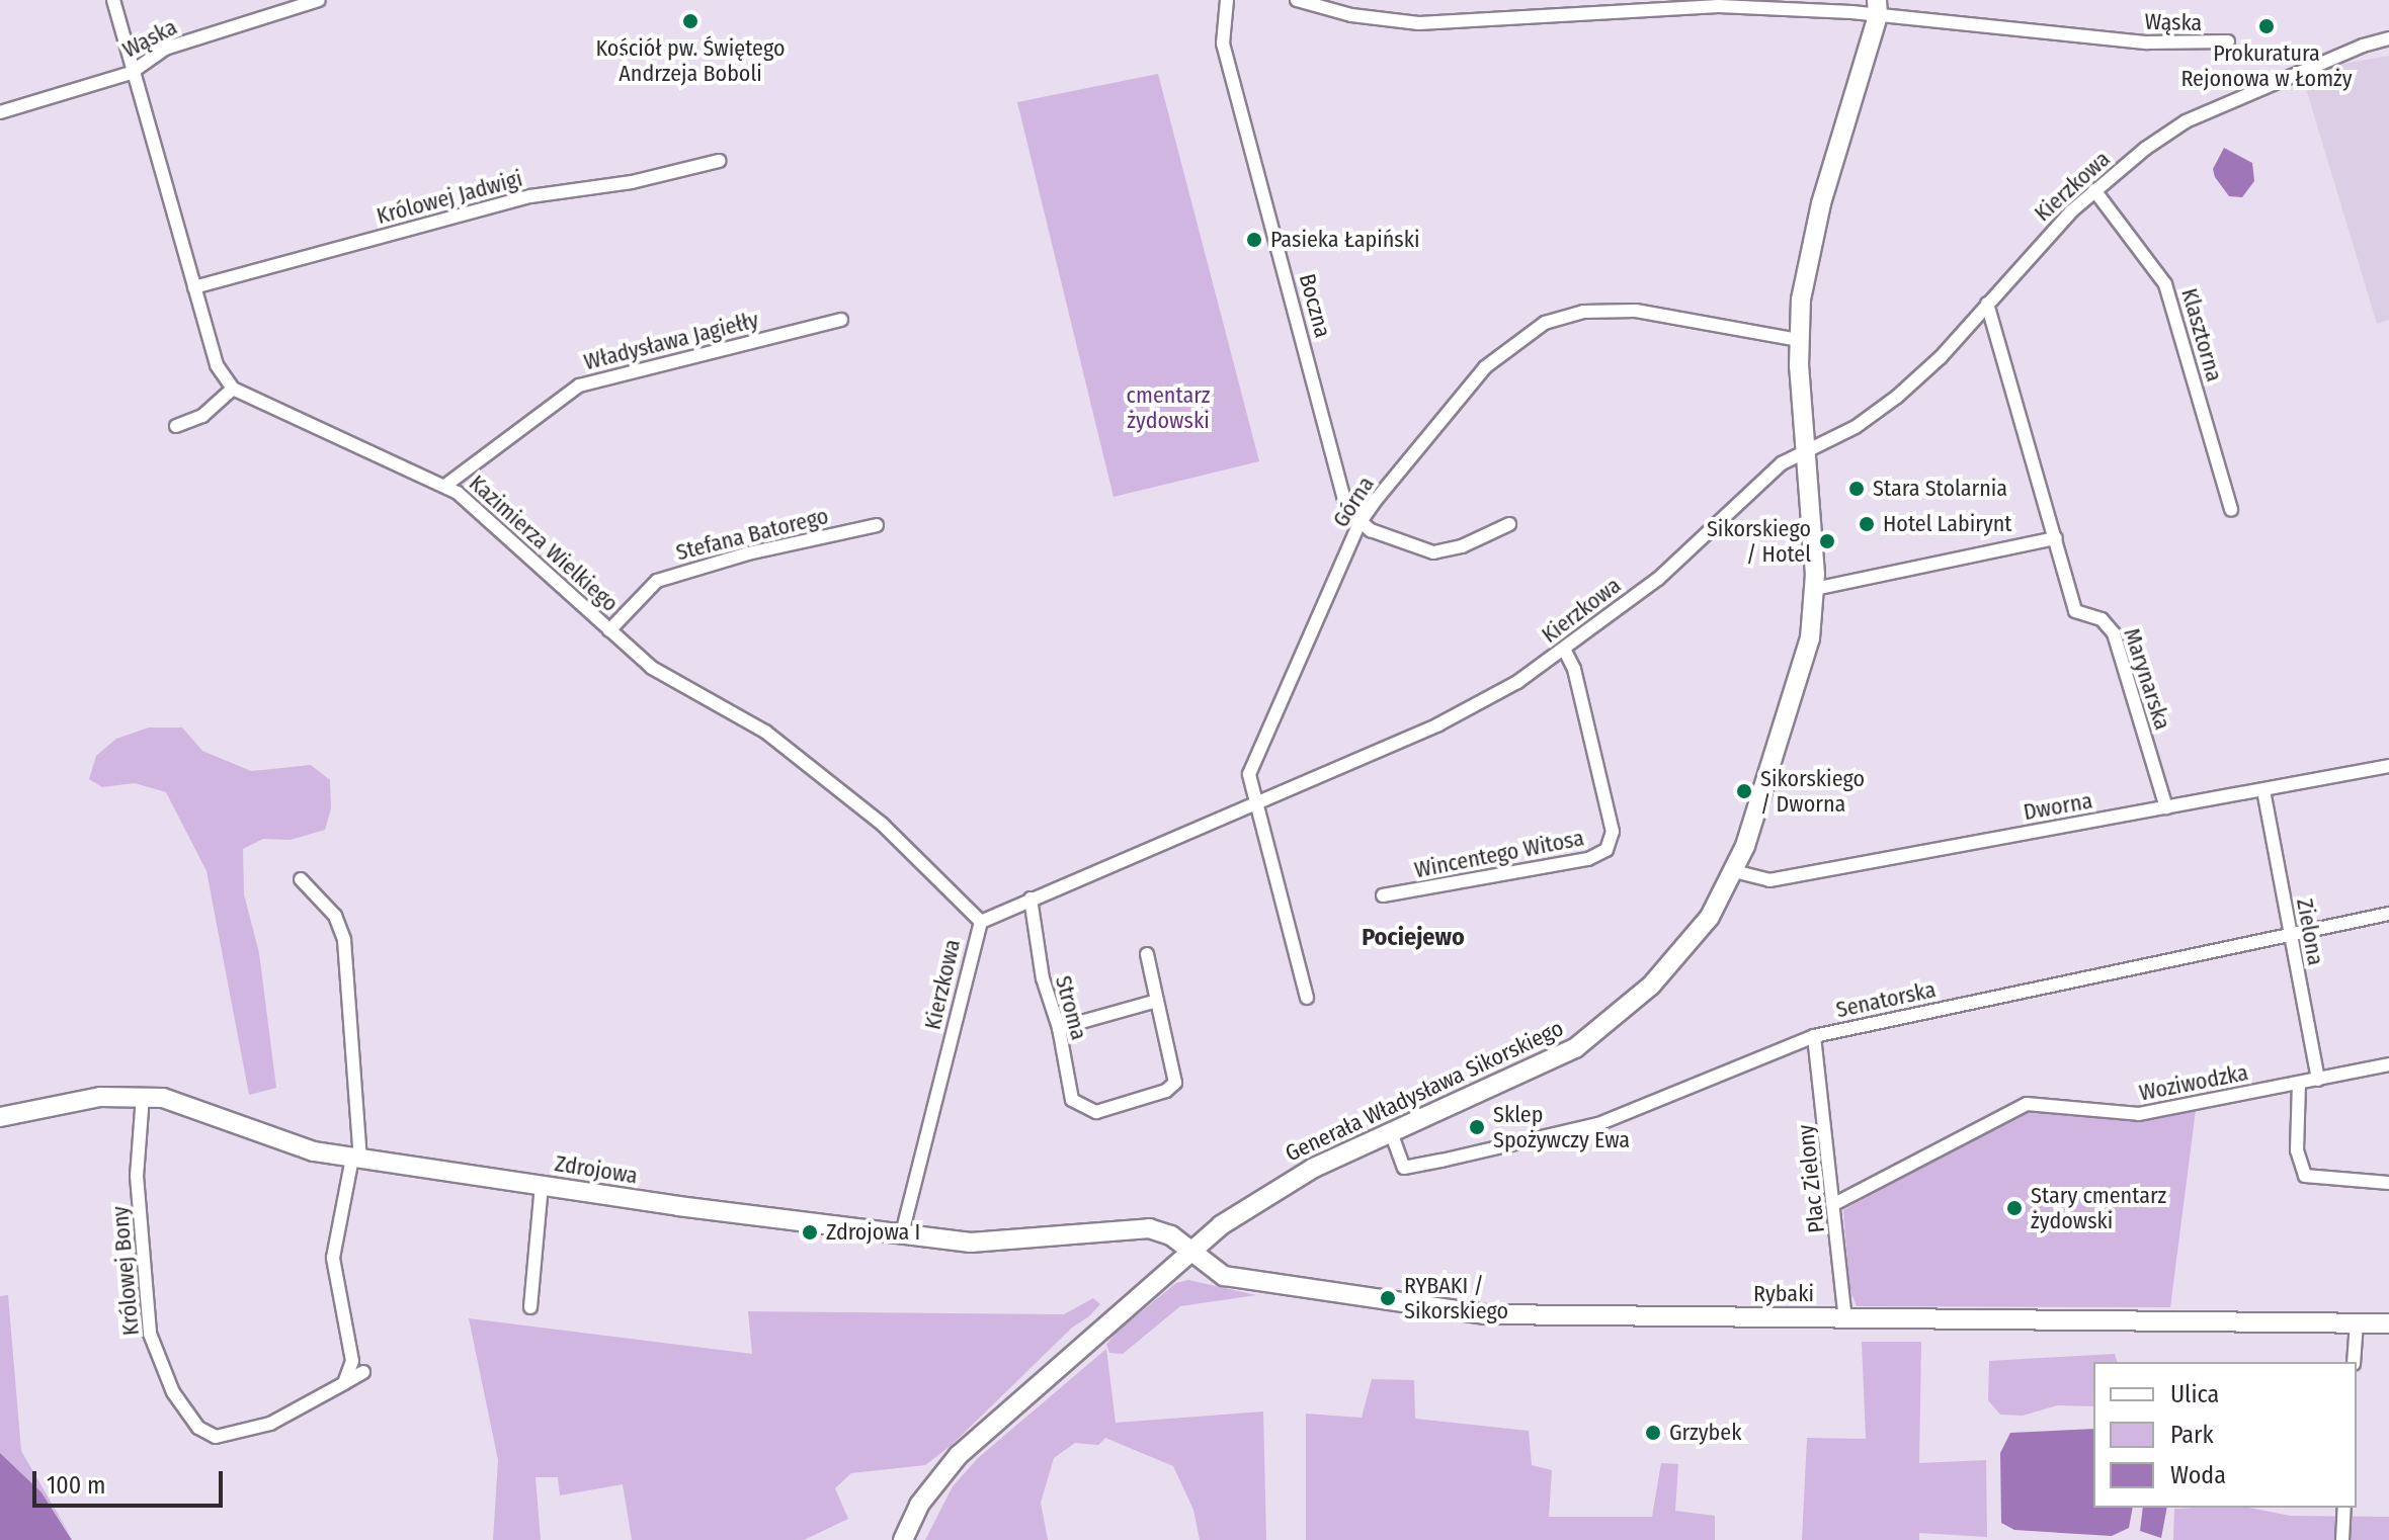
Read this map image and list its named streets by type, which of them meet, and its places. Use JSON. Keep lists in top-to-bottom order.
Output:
{
  "streets": {
    "street": [
      "Wąska",
      "Kierzkowa",
      "Królowej Jadwigi",
      "Boczna",
      "Klasztorna",
      "Władysława Jagiełły",
      "Górna",
      "Stefana Batorego",
      "Kazimierza Wielkiego",
      "Marynarska",
      "Dworna",
      "Wincentego Witosa",
      "Zielona",
      "Senatorska",
      "Stroma",
      "Woziwodzka",
      "Generała Władysława Sikorskiego",
      "Zdrojowa",
      "Plac Zielony",
      "Królowej Bony",
      "Rybaki"
    ]
  },
  "crossings": [
    ["Wąska", "Generała Władysława Sikorskiego"],
    ["Kierzkowa", "Klasztorna"],
    ["Kierzkowa", "Górna"],
    ["Kierzkowa", "Kazimierza Wielkiego"],
    ["Kierzkowa", "Marynarska"],
    ["Kierzkowa", "Wincentego Witosa"],
    ["Kierzkowa", "Stroma"],
    ["Kierzkowa", "Generała Władysława Sikorskiego"],
    ["Kierzkowa", "Zdrojowa"],
    ["Boczna", "Górna"],
    ["Władysława Jagiełły", "Kazimierza Wielkiego"],
    ["Górna", "Generała Władysława Sikorskiego"],
    ["Stefana Batorego", "Kazimierza Wielkiego"],
    ["Marynarska", "Dworna"],
    ["Dworna", "Zielona"],
    ["Dworna", "Generała Władysława Sikorskiego"],
    ["Zielona", "Senatorska"],
    ["Zielona", "Woziwodzka"],
    ["Senatorska", "Generała Władysława Sikorskiego"],
    ["Senatorska", "Plac Zielony"],
    ["Woziwodzka", "Plac Zielony"],
    ["Generała Władysława Sikorskiego", "Zdrojowa"],
    ["Generała Władysława Sikorskiego", "Rybaki"],
    ["Zdrojowa", "Królowej Bony"],
    ["Zdrojowa", "Rybaki"],
    ["Plac Zielony", "Rybaki"]
  ],
  "districts": ["Pociejewo"],
  "parks": ["cmentarz żydowski"],
  "places": [
    "Kościół pw. Świętego Andrzeja Boboli",
    "Prokuratura Rejonowa w Łomży",
    "Pasieka Łapiński",
    "Stara Stolarnia",
    "Hotel Labirynt",
    "Sikorskiego / Hotel",
    "Sikorskiego / Dworna",
    "Sklep Spożywczy Ewa",
    "Stary cmentarz żydowski",
    "Zdrojowa I",
    "RYBAKI / Sikorskiego",
    "Grzybek"
  ],
  "legend": ["Ulica", "Park", "Woda"],
  "scale_bar": "100 m"
}
